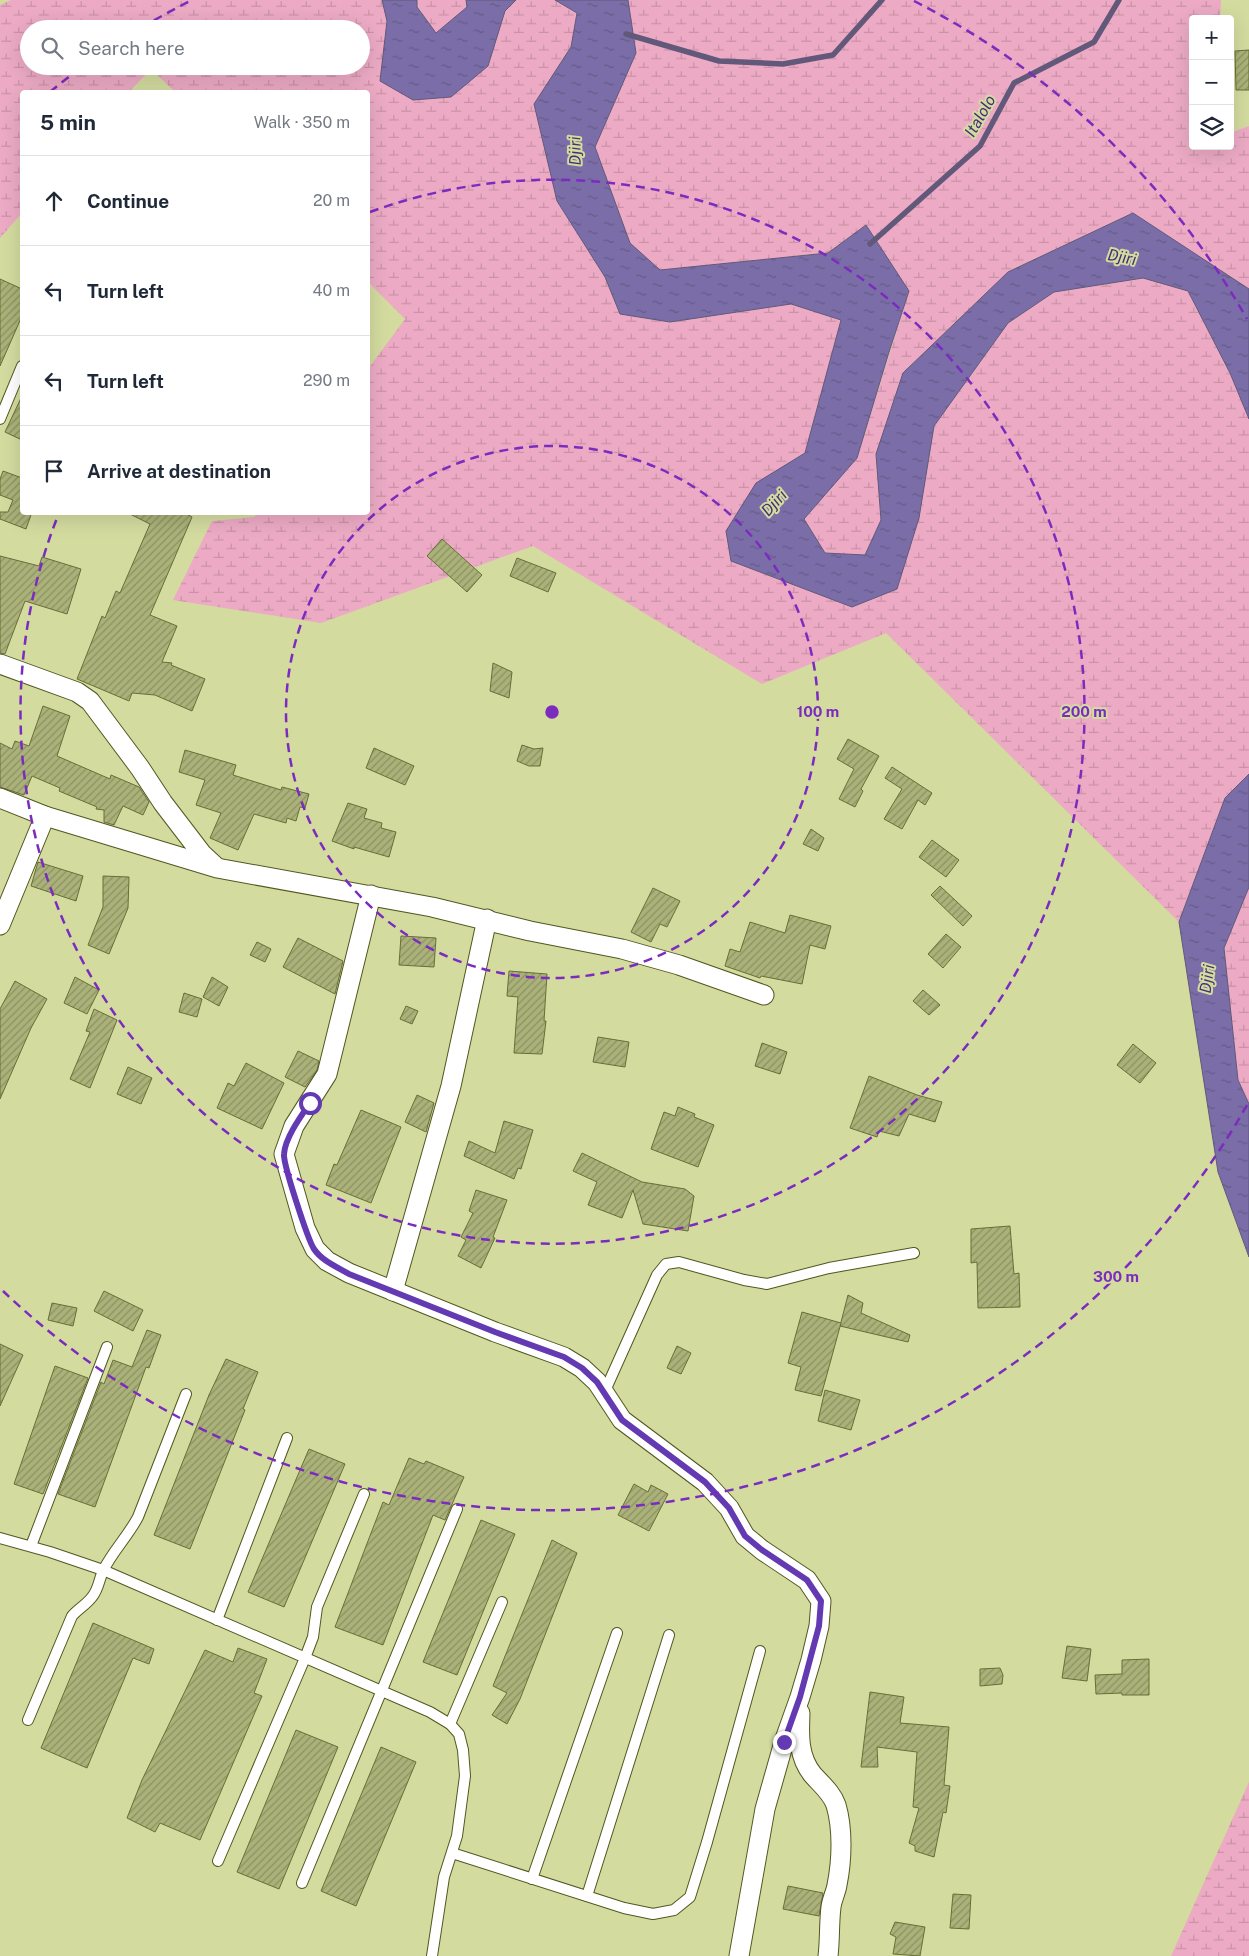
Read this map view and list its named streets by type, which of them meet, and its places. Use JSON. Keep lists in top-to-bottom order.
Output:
{
  "water": ["Italolo", "Djiri"],
  "page": {
    "map_buttons": ["+", "−"],
    "search": "Search here",
    "heading": ["5 min", "Walk · 350 m"],
    "list": [
      ["Continue", "20 m"],
      ["Turn left", "40 m"],
      ["Turn left", "290 m"],
      "Arrive at destination"
    ]
  },
  "rings": ["100 m", "200 m", "300 m"]
}
